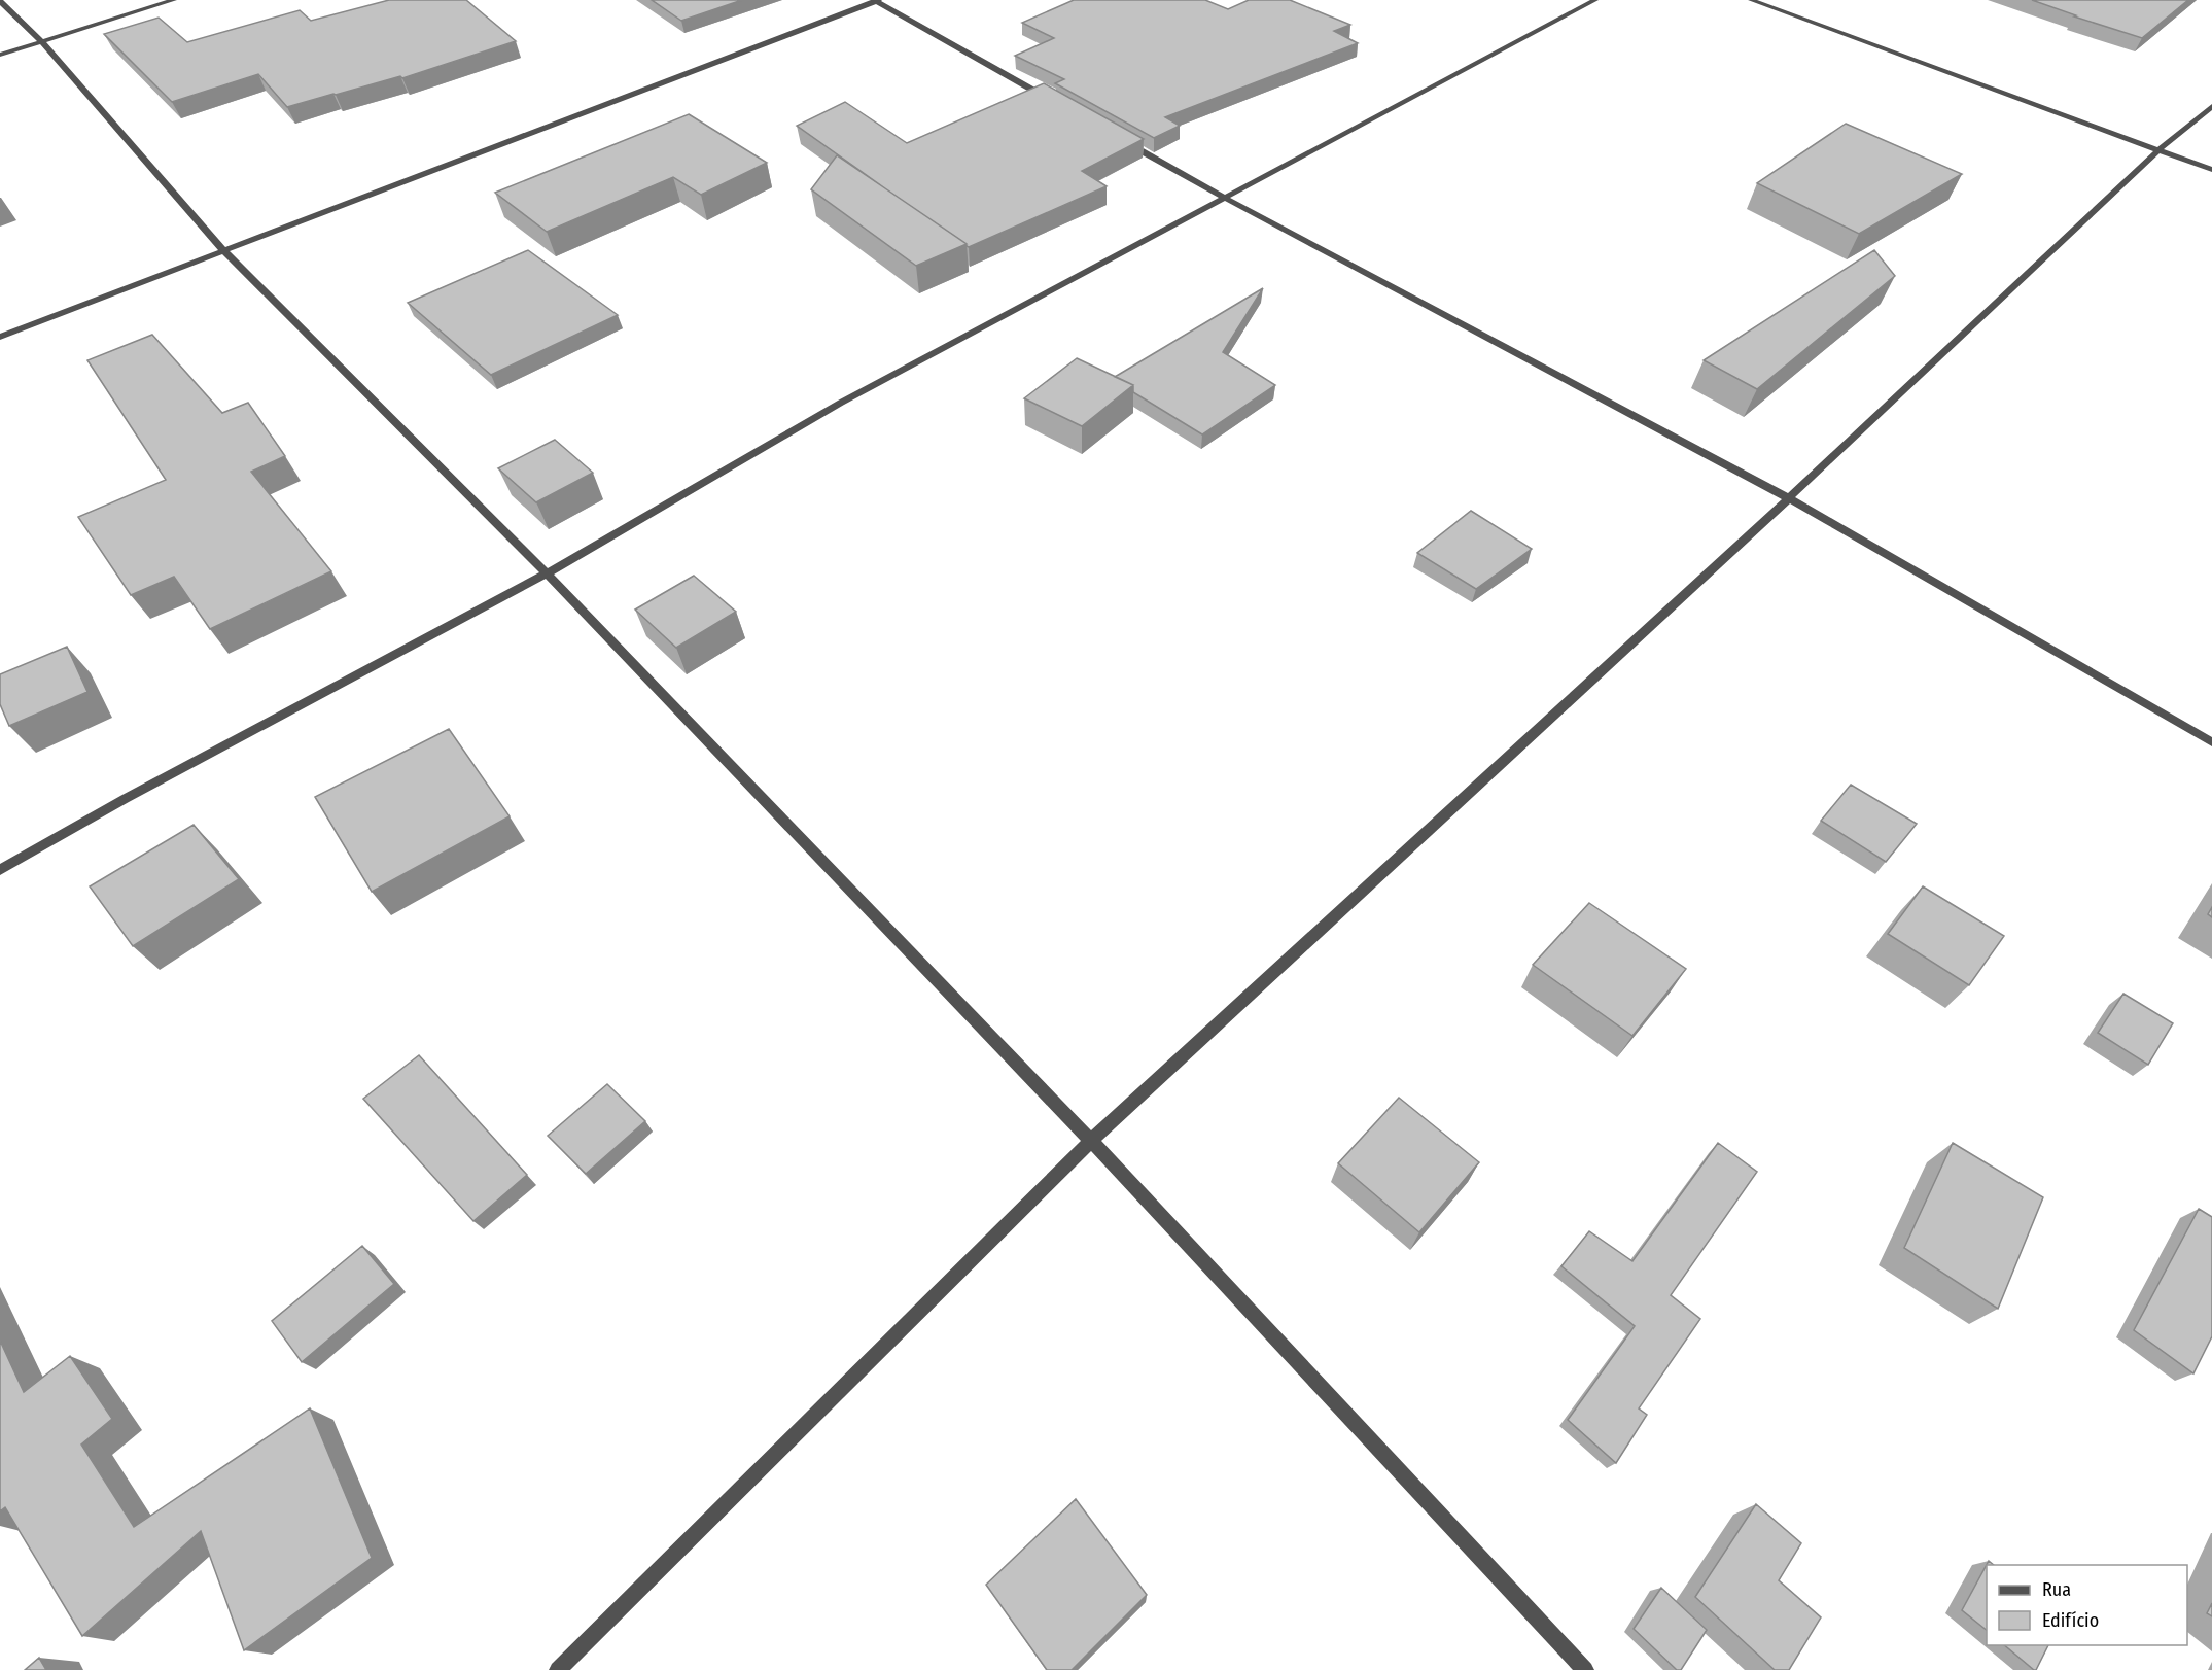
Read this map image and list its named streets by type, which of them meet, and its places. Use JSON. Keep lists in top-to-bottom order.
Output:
{
  "legend": ["Rua", "Edifício"]
}
